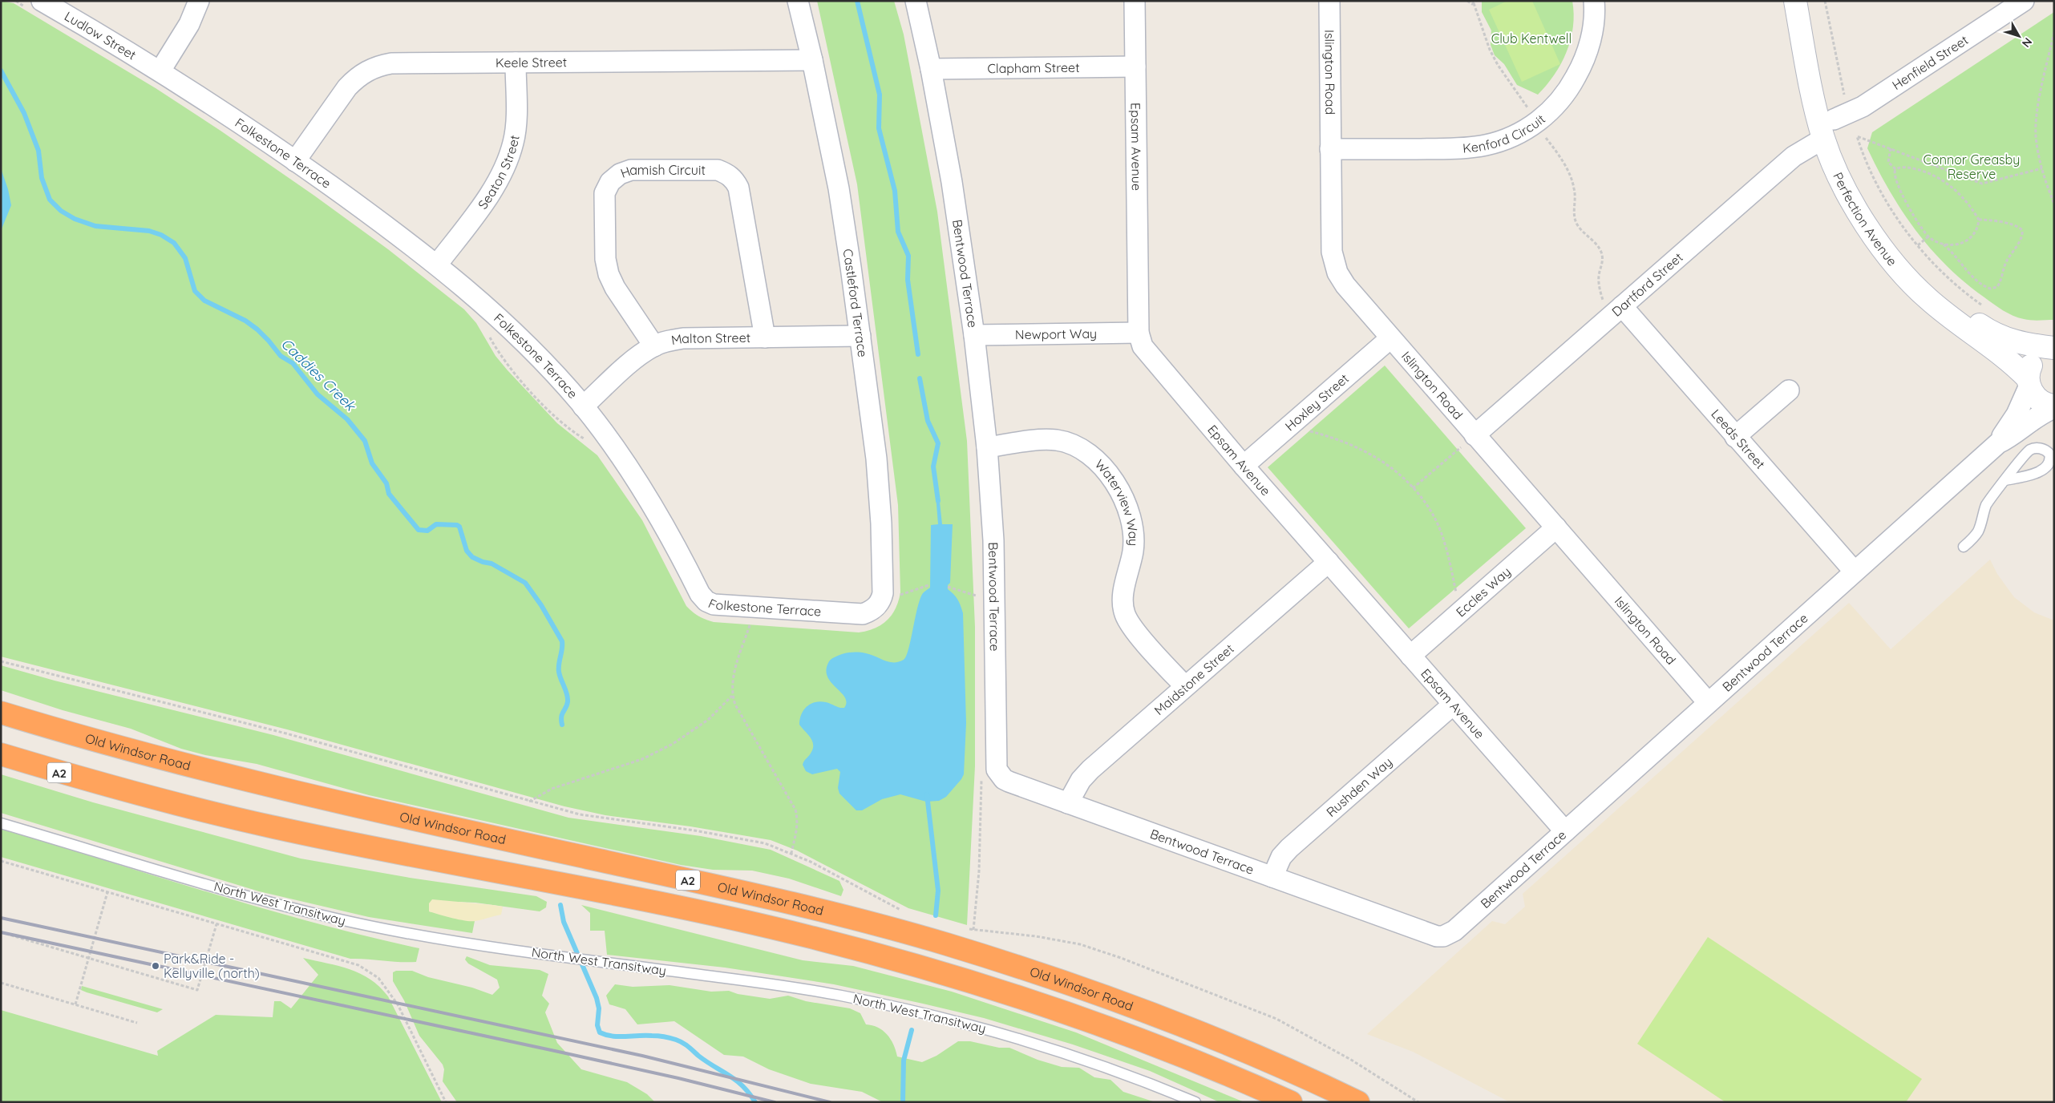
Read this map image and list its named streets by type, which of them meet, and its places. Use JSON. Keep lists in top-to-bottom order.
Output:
{
  "streets": {
    "highway": ["Old Windsor Road", "A2"],
    "street": [
      "Ludlow Street",
      "Keele Street",
      "Henfield Street",
      "Clapham Street",
      "Islington Road",
      "Kenford Circuit",
      "Epsam Avenue",
      "Folkestone Terrace",
      "Seaton Street",
      "Hamish Circuit",
      "Perfection Avenue",
      "Bentwood Terrace",
      "Dartford Street",
      "Castleford Terrace",
      "Newport Way",
      "Malton Street",
      "Hoxley Street",
      "Leeds Street",
      "Waterview Way",
      "Eccles Way",
      "Maidstone Street",
      "Rushden Way"
    ],
    "lane": ["North West Transitway"]
  },
  "crossings": [
    ["Ludlow Street", "Folkestone Terrace"],
    ["Keele Street", "Folkestone Terrace"],
    ["Keele Street", "Seaton Street"],
    ["Keele Street", "Castleford Terrace"],
    ["Henfield Street", "Perfection Avenue"],
    ["Clapham Street", "Epsam Avenue"],
    ["Clapham Street", "Bentwood Terrace"],
    ["Islington Road", "Kenford Circuit"],
    ["Islington Road", "Bentwood Terrace"],
    ["Islington Road", "Dartford Street"],
    ["Islington Road", "Hoxley Street"],
    ["Islington Road", "Eccles Way"],
    ["Epsam Avenue", "Bentwood Terrace"],
    ["Epsam Avenue", "Newport Way"],
    ["Epsam Avenue", "Hoxley Street"],
    ["Epsam Avenue", "Eccles Way"],
    ["Epsam Avenue", "Maidstone Street"],
    ["Epsam Avenue", "Rushden Way"],
    ["Folkestone Terrace", "Seaton Street"],
    ["Folkestone Terrace", "Castleford Terrace"],
    ["Folkestone Terrace", "Malton Street"],
    ["Hamish Circuit", "Malton Street"],
    ["Perfection Avenue", "Bentwood Terrace"],
    ["Perfection Avenue", "Dartford Street"],
    ["Bentwood Terrace", "Newport Way"],
    ["Bentwood Terrace", "Leeds Street"],
    ["Bentwood Terrace", "Waterview Way"],
    ["Bentwood Terrace", "Maidstone Street"],
    ["Bentwood Terrace", "Rushden Way"],
    ["Dartford Street", "Leeds Street"],
    ["Castleford Terrace", "Malton Street"],
    ["Waterview Way", "Maidstone Street"]
  ],
  "water": ["Caddies Creek"],
  "parks": ["Club Kentwell", "Connor Greasby Reserve"],
  "places": ["Park&Ride - Kellyville (north)"],
  "north": "bottom right"
}
